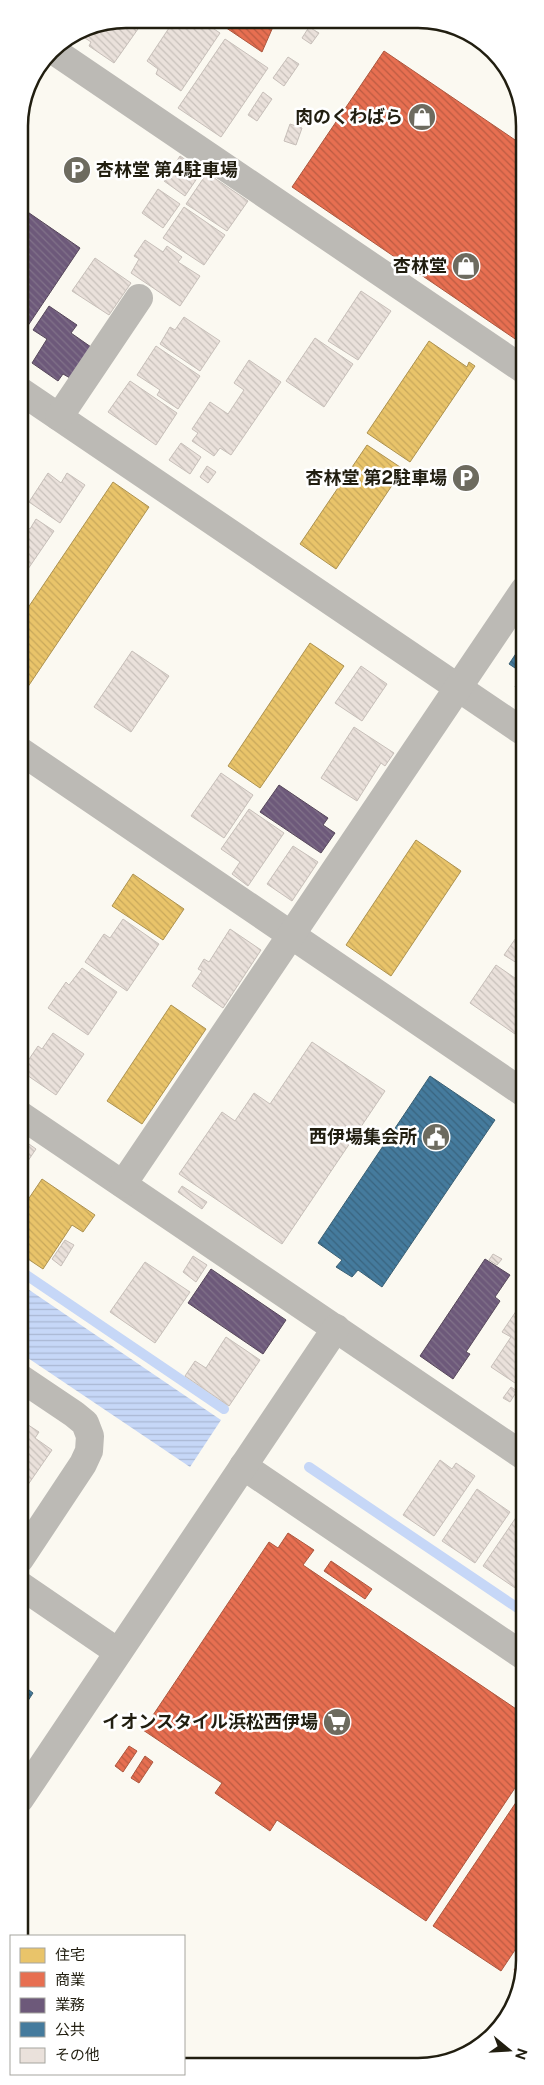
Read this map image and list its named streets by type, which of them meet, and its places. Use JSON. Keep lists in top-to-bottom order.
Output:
{
  "places": {
    "shop": ["肉のくわばら", "杏林堂"],
    "parking": ["杏林堂 第4駐車場", "杏林堂 第2駐車場"],
    "public building": ["西伊場集会所"],
    "supermarket": ["イオンスタイル浜松西伊場"]
  },
  "legend": [
    "住宅",
    "商業",
    "業務",
    "公共",
    "その他"
  ],
  "north": "right"
}
